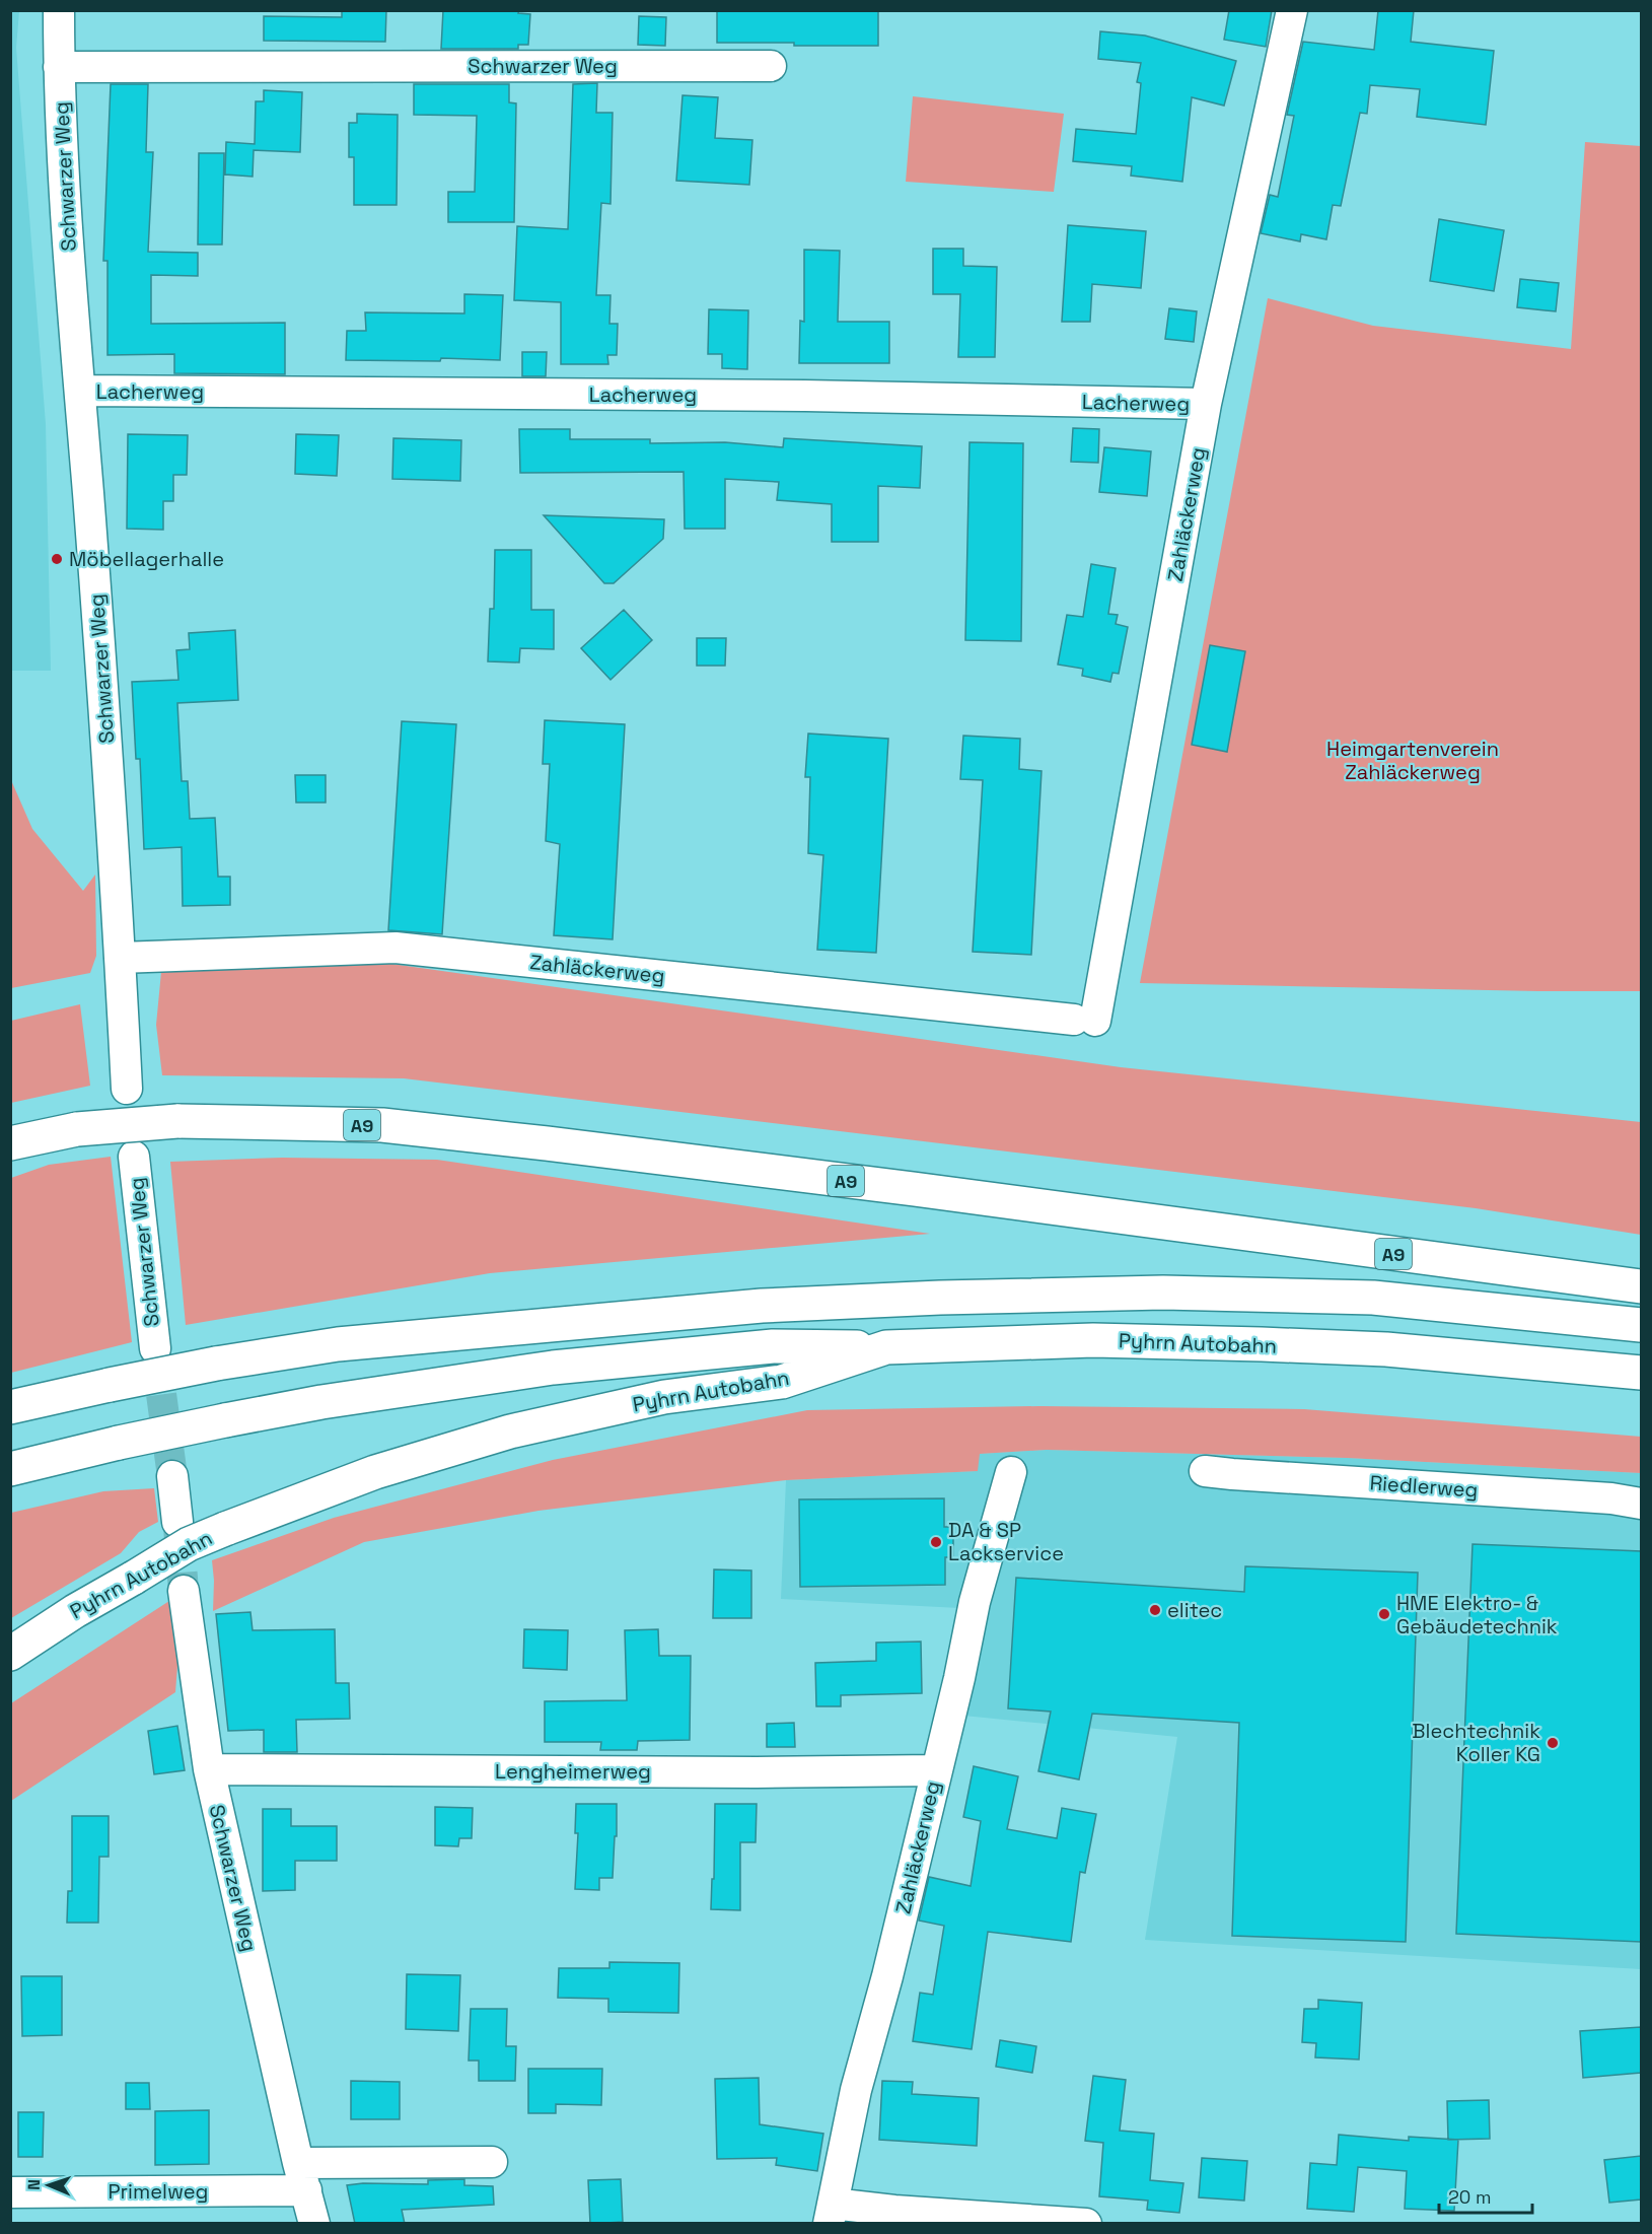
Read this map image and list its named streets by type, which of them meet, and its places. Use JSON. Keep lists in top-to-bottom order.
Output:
{
  "streets": {
    "highway": ["A9", "Pyhrn Autobahn"],
    "street": [
      "Schwarzer Weg",
      "Lacherweg",
      "Zahläckerweg",
      "Riedlerweg",
      "Lengheimerweg",
      "Primelweg"
    ]
  },
  "crossings": [
    ["Schwarzer Weg", "Lacherweg"],
    ["Schwarzer Weg", "Zahläckerweg"],
    ["Schwarzer Weg", "Lengheimerweg"],
    ["Schwarzer Weg", "Primelweg"],
    ["Lacherweg", "Zahläckerweg"],
    ["Zahläckerweg", "Lengheimerweg"]
  ],
  "parks": ["Heimgartenverein Zahläckerweg"],
  "places": [
    "Möbellagerhalle",
    "DA & SP Lackservice",
    "elitec",
    "HME Elektro- & Gebäudetechnik",
    "Blechtechnik Koller KG"
  ],
  "scale_bar": "20 m",
  "north": "left"
}
